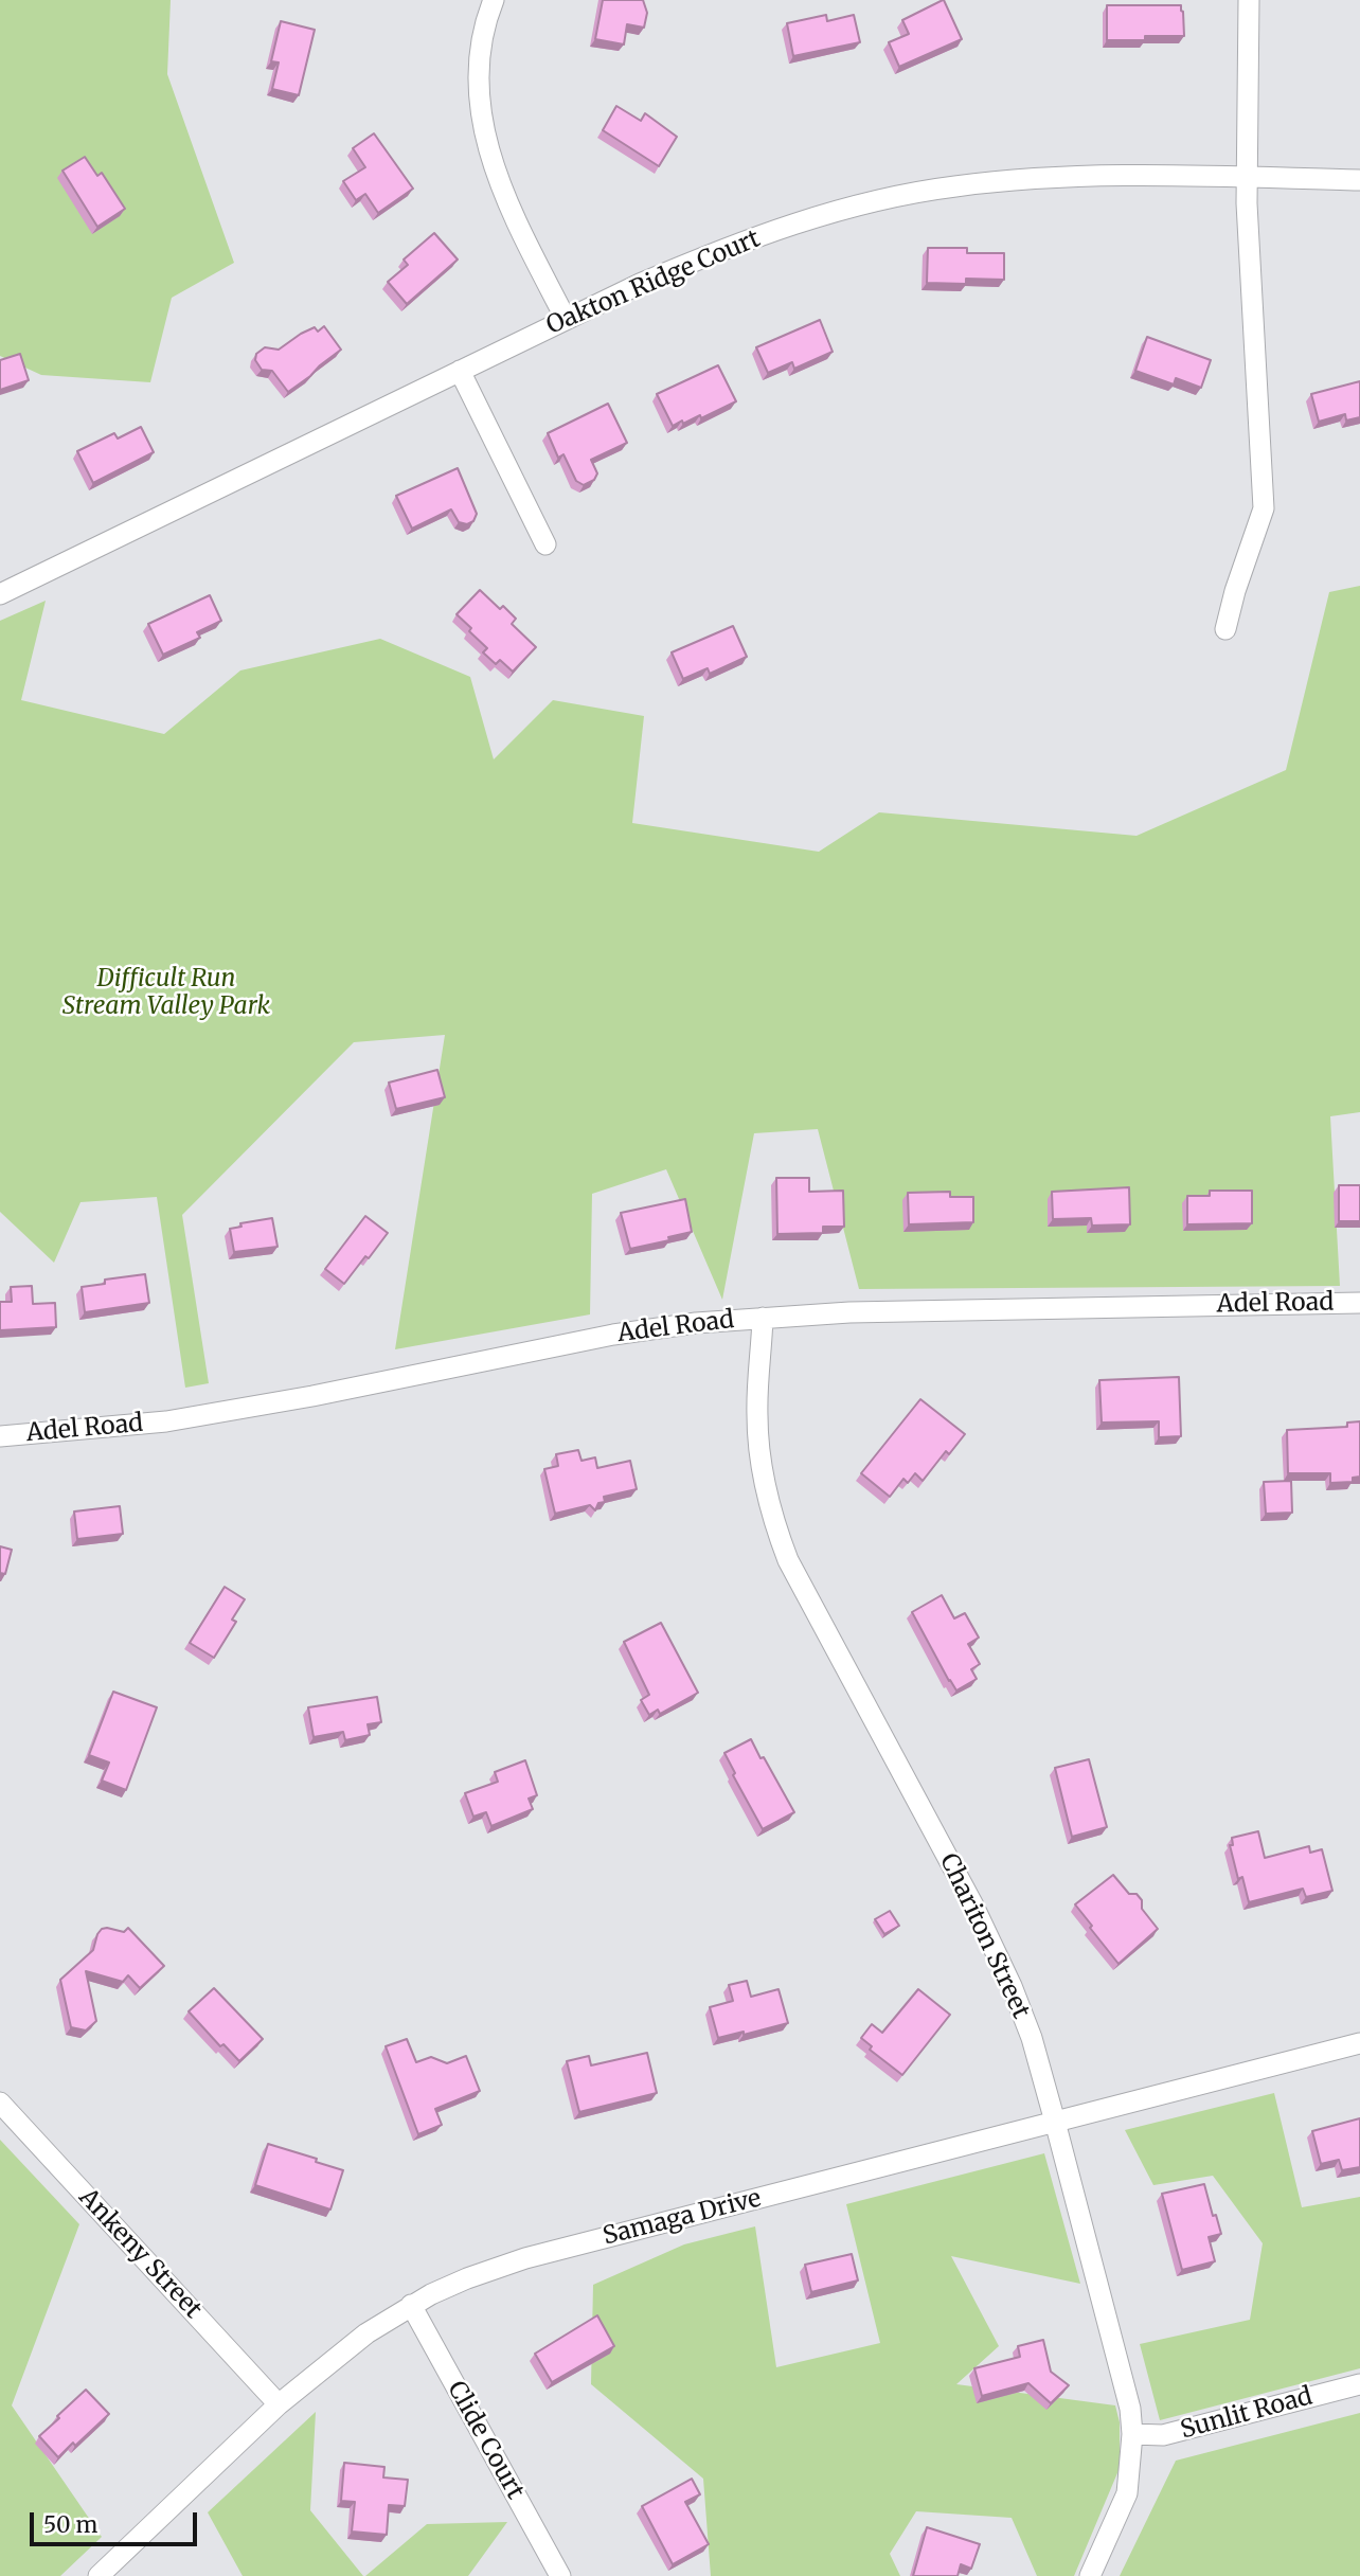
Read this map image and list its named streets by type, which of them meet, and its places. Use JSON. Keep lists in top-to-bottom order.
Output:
{
  "streets": {
    "street": [
      "Oakton Ridge Court",
      "Adel Road",
      "Chariton Street",
      "Samaga Drive",
      "Ankeny Street",
      "Sunlit Road",
      "Clide Court"
    ]
  },
  "crossings": [
    ["Adel Road", "Chariton Street"],
    ["Chariton Street", "Samaga Drive"],
    ["Chariton Street", "Sunlit Road"],
    ["Samaga Drive", "Ankeny Street"],
    ["Samaga Drive", "Clide Court"]
  ],
  "parks": ["Difficult Run Stream Valley Park"],
  "scale_bar": "50 m"
}
